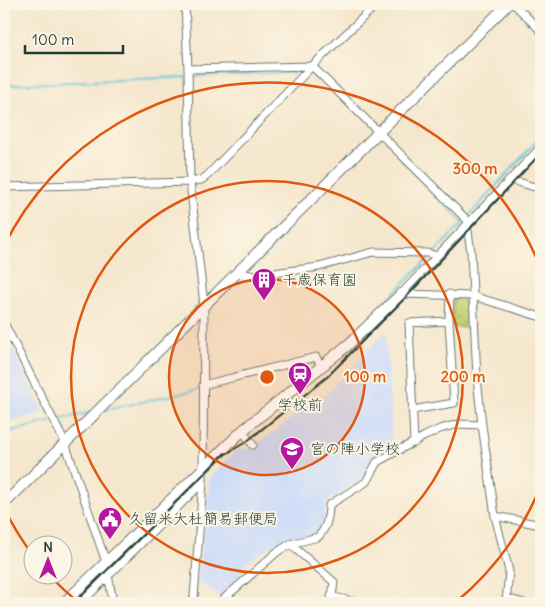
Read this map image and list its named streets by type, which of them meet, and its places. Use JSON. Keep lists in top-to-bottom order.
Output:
{
  "places": {
    "building": ["千歳保育園"],
    "station": ["学校前"],
    "school or university": ["宮の陣小学校"],
    "public building": ["久留米大杜簡易郵便局"]
  },
  "scale_bar": "100 m",
  "north": "top",
  "rings": ["300 m", "100 m", "200 m"]
}
